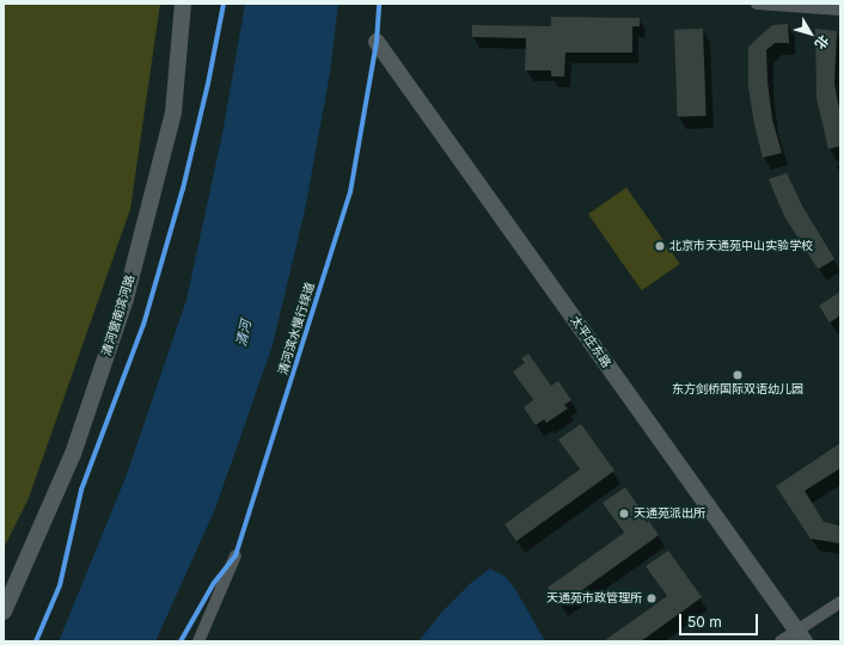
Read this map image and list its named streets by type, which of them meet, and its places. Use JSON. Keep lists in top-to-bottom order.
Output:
{
  "streets": {
    "street": ["清河营南滨河路", "太平庄东路"],
    "cycle path": ["清河滨水慢行绿道"]
  },
  "water": ["清河"],
  "places": [
    "北京市天通苑中山实验学校",
    "东方剑桥国际双语幼儿园",
    "天通苑派出所",
    "天通苑市政管理所"
  ],
  "scale_bar": "50 m",
  "north": "bottom right"
}
